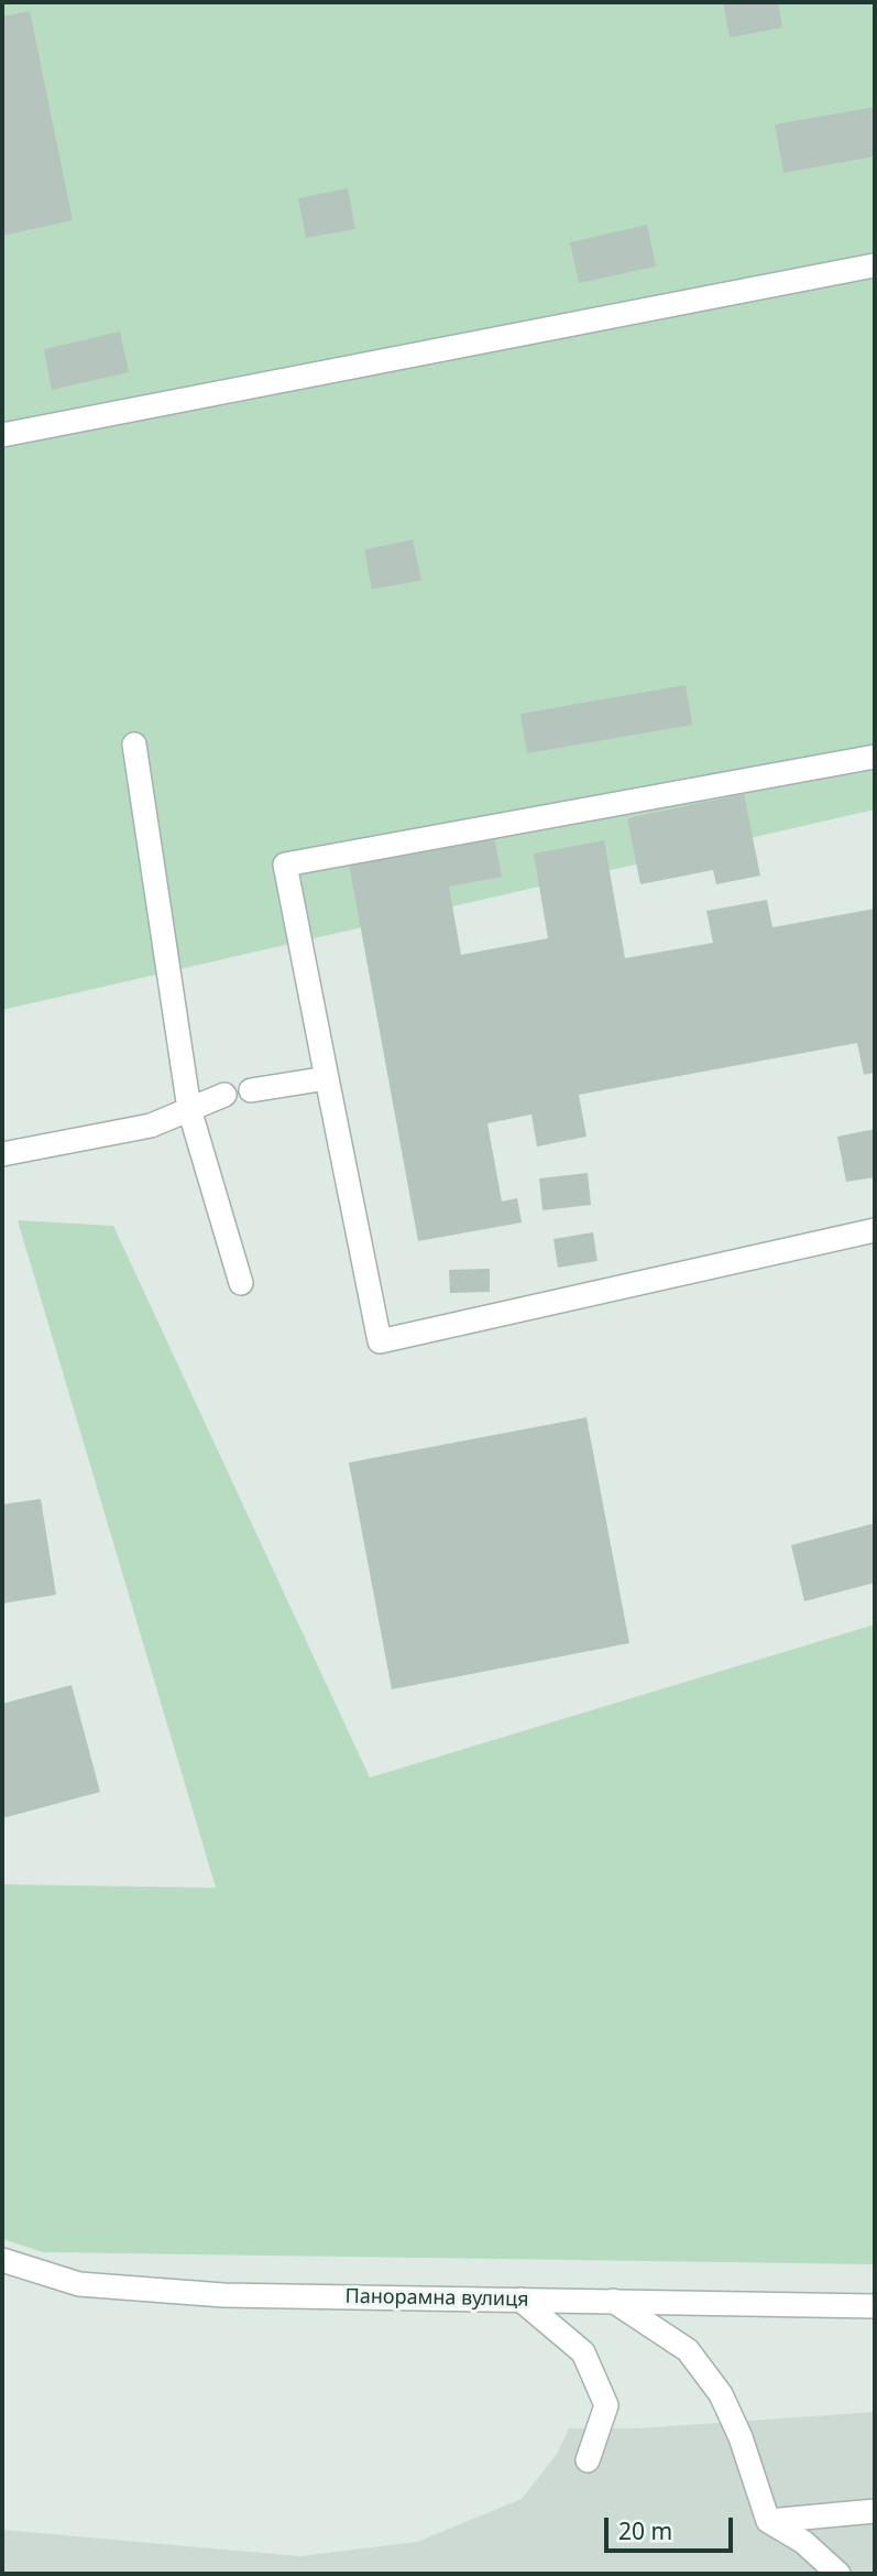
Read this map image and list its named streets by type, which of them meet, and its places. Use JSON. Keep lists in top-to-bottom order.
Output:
{
  "streets": {
    "street": ["Панорамна вулиця"]
  },
  "scale_bar": "20 m"
}
